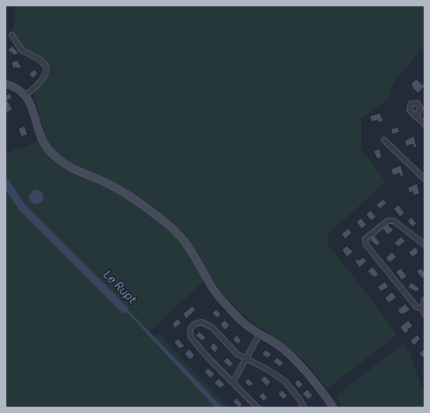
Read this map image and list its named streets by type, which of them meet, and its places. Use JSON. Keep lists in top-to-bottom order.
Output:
{
  "water": ["Le Rupt"]
}
